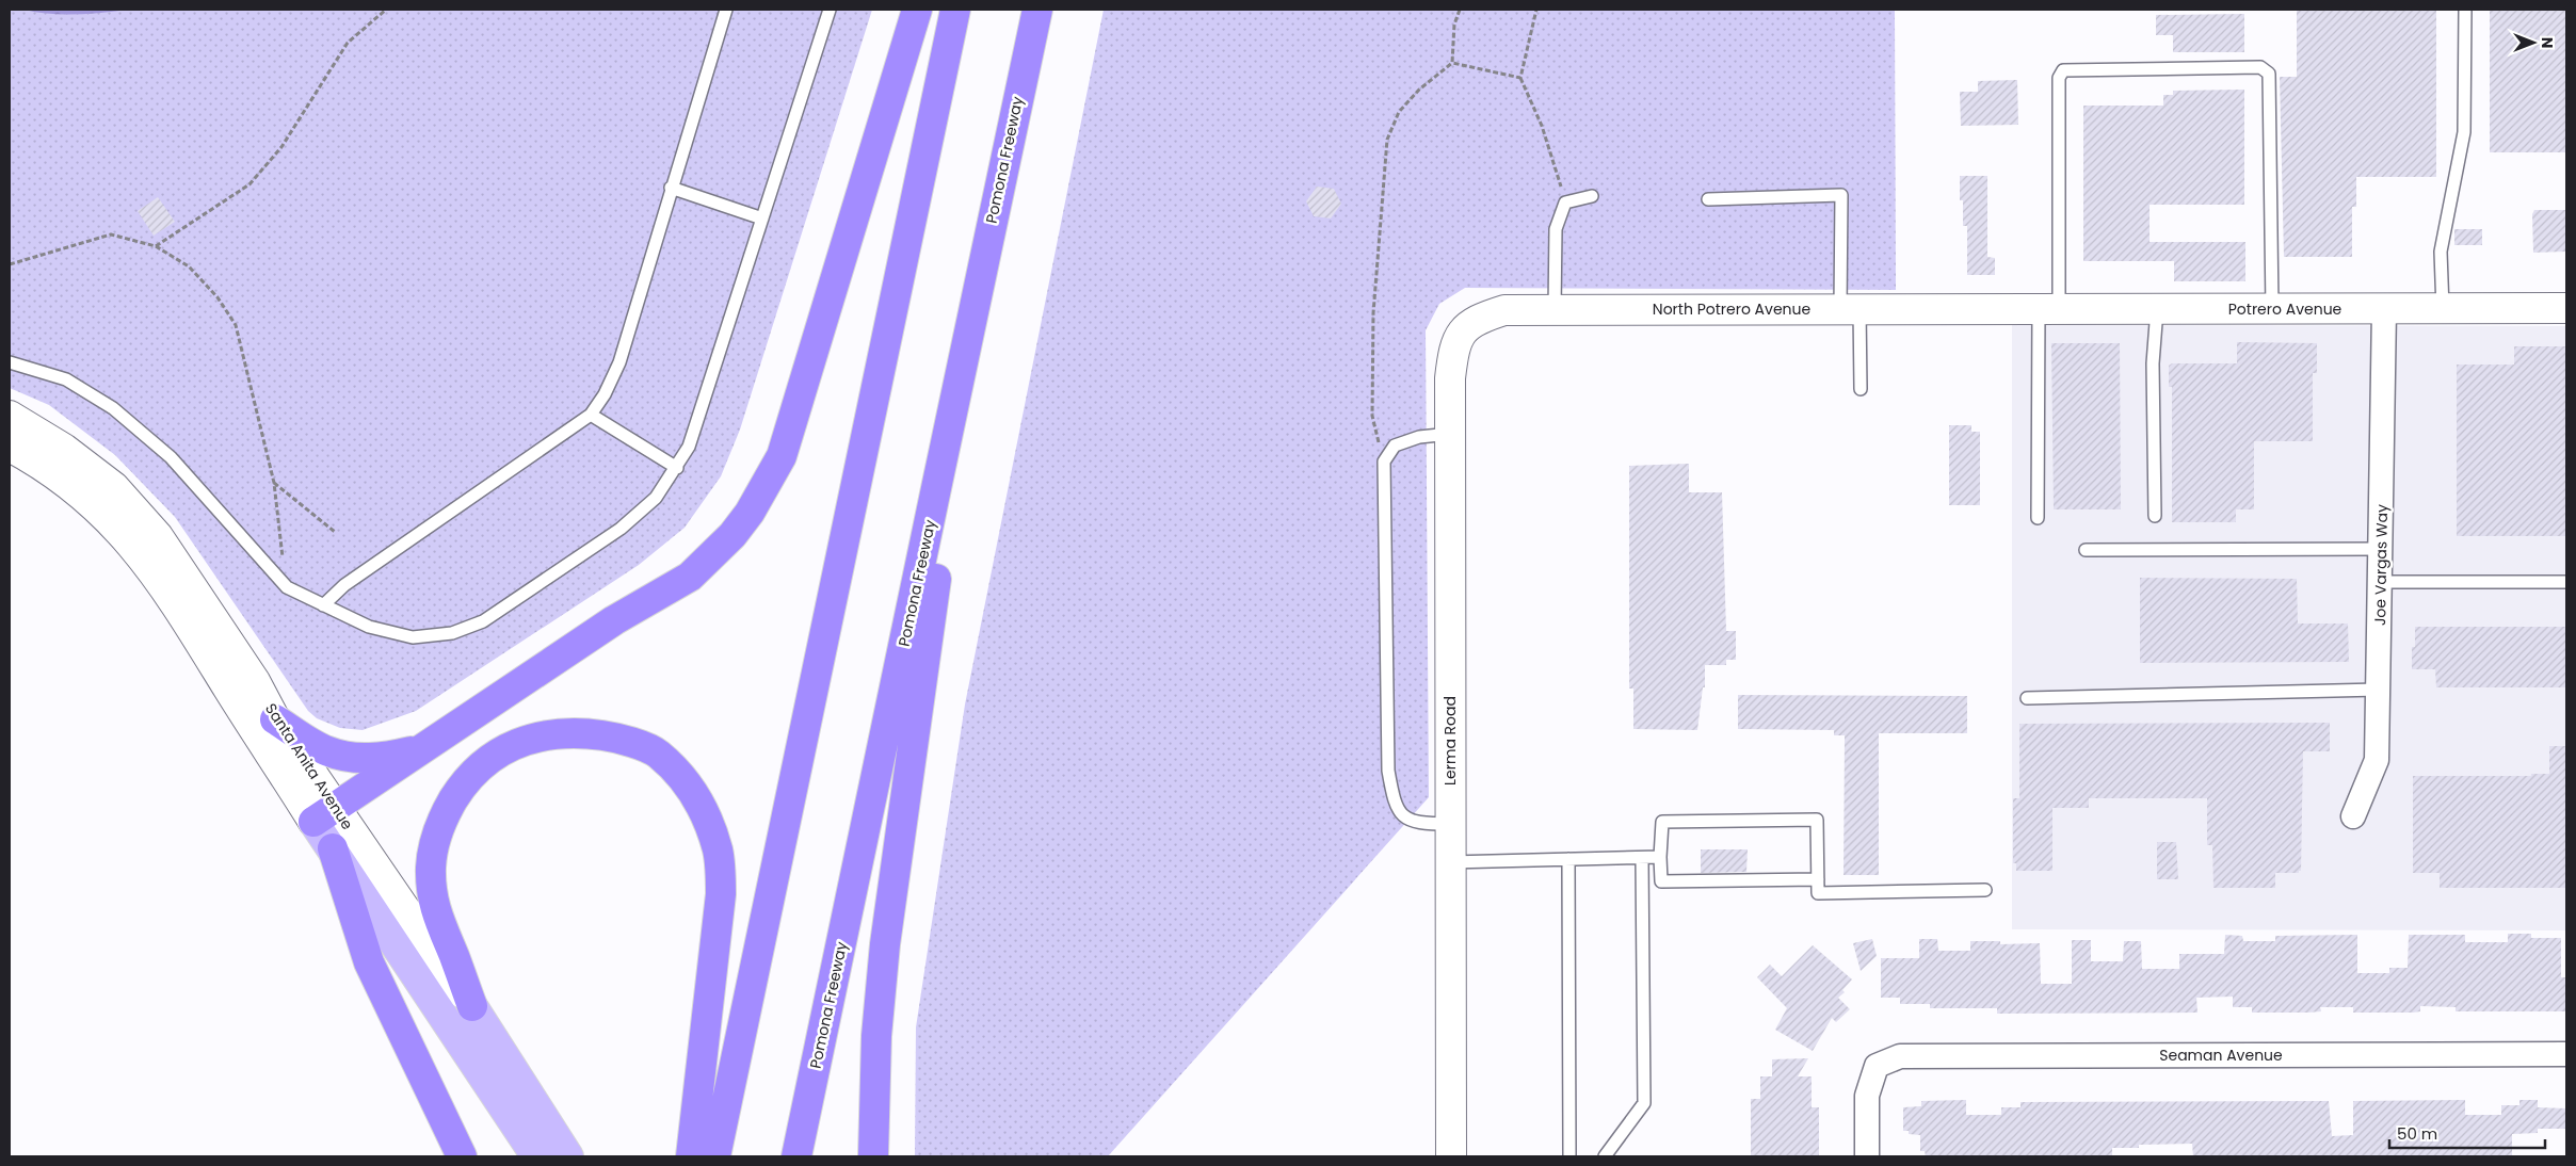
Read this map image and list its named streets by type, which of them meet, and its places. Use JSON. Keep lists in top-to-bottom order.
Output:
{
  "streets": {
    "highway": ["Pomona Freeway"],
    "main road": ["Santa Anita Avenue"],
    "street": [
      "North Potrero Avenue",
      "Potrero Avenue",
      "Joe Vargas Way",
      "Lerma Road",
      "Seaman Avenue"
    ]
  },
  "crossings": [
    ["North Potrero Avenue", "Potrero Avenue"],
    ["North Potrero Avenue", "Lerma Road"],
    ["Potrero Avenue", "Joe Vargas Way"]
  ],
  "scale_bar": "50 m",
  "north": "right"
}
